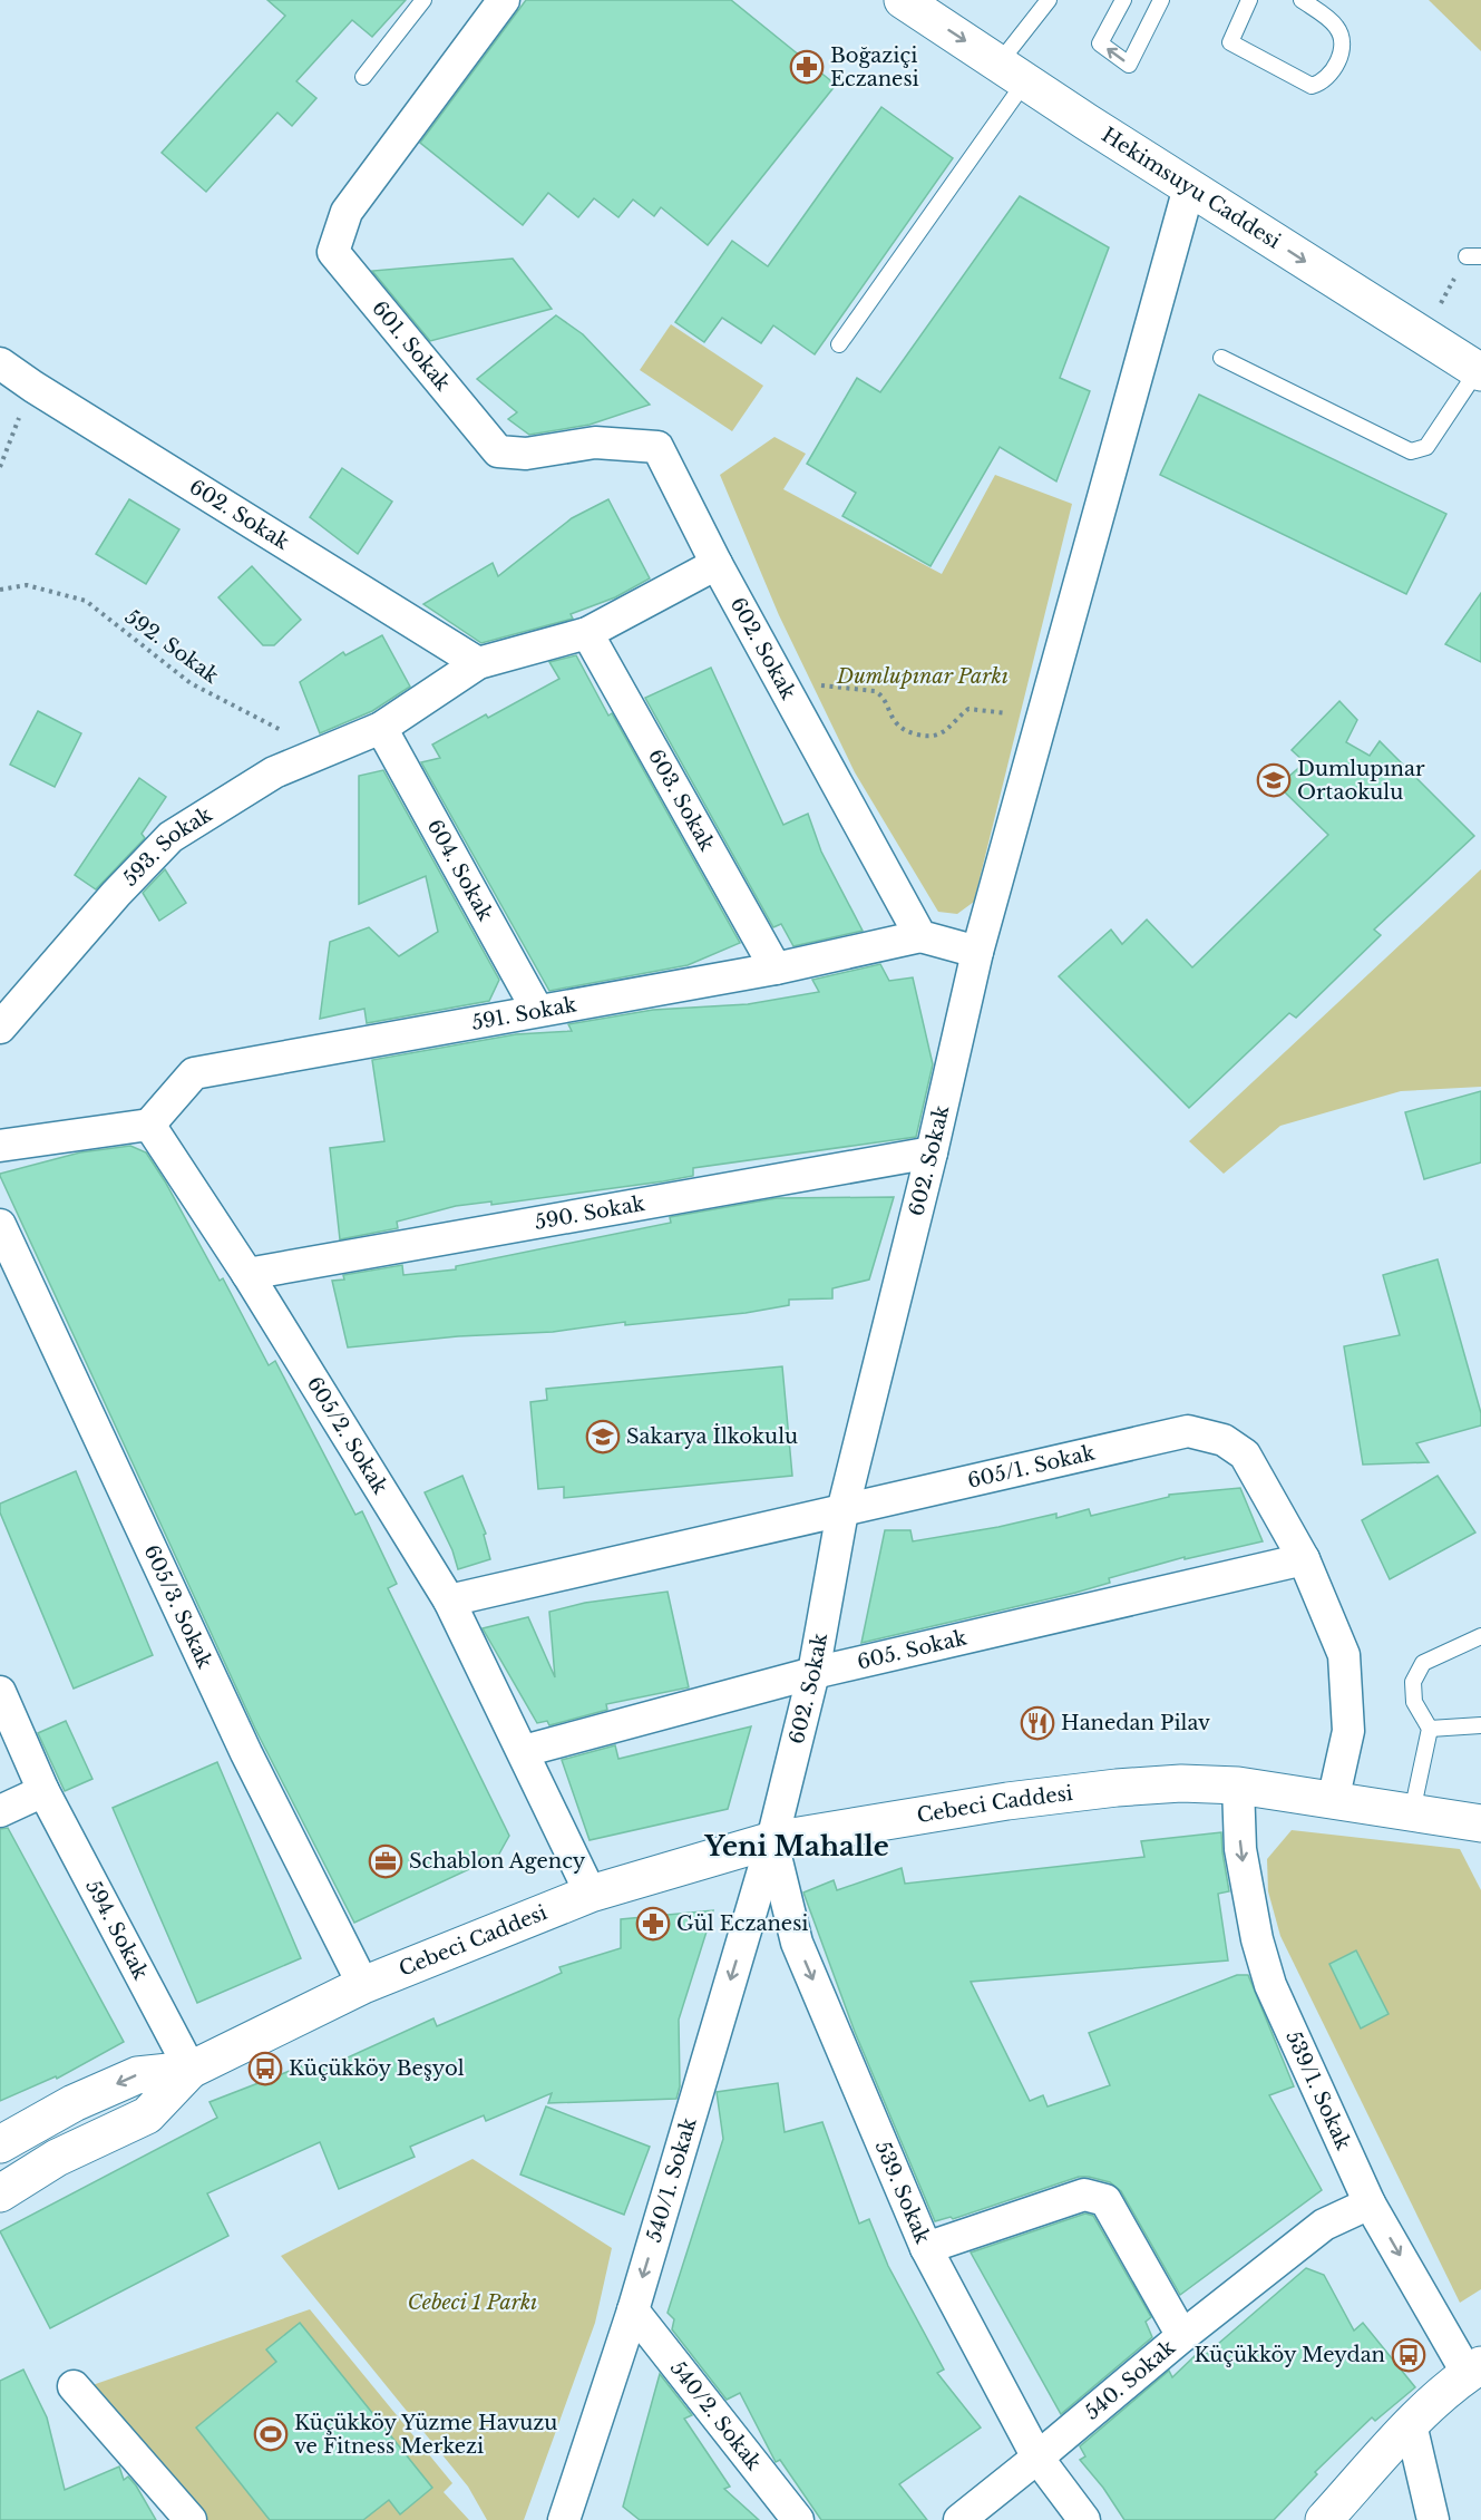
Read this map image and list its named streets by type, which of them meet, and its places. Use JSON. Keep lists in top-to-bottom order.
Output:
{
  "streets": {
    "main road": ["Hekimsuyu Caddesi", "Cebeci Caddesi"],
    "street": [
      "601. Sokak",
      "602. Sokak",
      "603. Sokak",
      "593. Sokak",
      "604. Sokak",
      "591. Sokak",
      "590. Sokak",
      "605/2. Sokak",
      "605/1. Sokak",
      "605/3. Sokak",
      "605. Sokak",
      "594. Sokak",
      "539/1. Sokak",
      "540/1. Sokak",
      "539. Sokak",
      "540. Sokak",
      "540/2. Sokak"
    ],
    "path": ["592. Sokak"]
  },
  "crossings": [
    ["Hekimsuyu Caddesi", "602. Sokak"],
    ["601. Sokak", "602. Sokak"],
    ["601. Sokak", "593. Sokak"],
    ["602. Sokak", "593. Sokak"],
    ["602. Sokak", "591. Sokak"],
    ["602. Sokak", "590. Sokak"],
    ["602. Sokak", "605/1. Sokak"],
    ["602. Sokak", "605. Sokak"],
    ["602. Sokak", "Cebeci Caddesi"],
    ["602. Sokak", "540/1. Sokak"],
    ["602. Sokak", "539. Sokak"],
    ["592. Sokak", "593. Sokak"],
    ["603. Sokak", "593. Sokak"],
    ["603. Sokak", "591. Sokak"],
    ["593. Sokak", "604. Sokak"],
    ["604. Sokak", "591. Sokak"],
    ["591. Sokak", "605/2. Sokak"],
    ["590. Sokak", "605/2. Sokak"],
    ["605/2. Sokak", "605/1. Sokak"],
    ["605/2. Sokak", "605. Sokak"],
    ["605/2. Sokak", "Cebeci Caddesi"],
    ["605/1. Sokak", "605. Sokak"],
    ["605/1. Sokak", "Cebeci Caddesi"],
    ["605/3. Sokak", "Cebeci Caddesi"],
    ["Cebeci Caddesi", "594. Sokak"],
    ["Cebeci Caddesi", "539/1. Sokak"],
    ["Cebeci Caddesi", "540/1. Sokak"],
    ["Cebeci Caddesi", "539. Sokak"],
    ["539/1. Sokak", "540. Sokak"],
    ["540/1. Sokak", "539. Sokak"],
    ["540/1. Sokak", "540/2. Sokak"],
    ["539. Sokak", "540. Sokak"]
  ],
  "one_way": [
    "Hekimsuyu Caddesi",
    "539/1. Sokak",
    "540/1. Sokak",
    "539. Sokak"
  ],
  "districts": ["Yeni Mahalle"],
  "parks": ["Dumlupınar Parkı", "Cebeci 1 Parkı"],
  "places": {
    "pharmacy": ["Boğaziçi Eczanesi", "Gül Eczanesi"],
    "school or university": ["Dumlupınar Ortaokulu", "Sakarya İlkokulu"],
    "restaurant": ["Hanedan Pilav"],
    "office": ["Schablon Agency"],
    "bus stop": ["Küçükköy Beşyol", "Küçükköy Meydan"],
    "sports": ["Küçükköy Yüzme Havuzu ve Fitness Merkezi"]
  }
}
